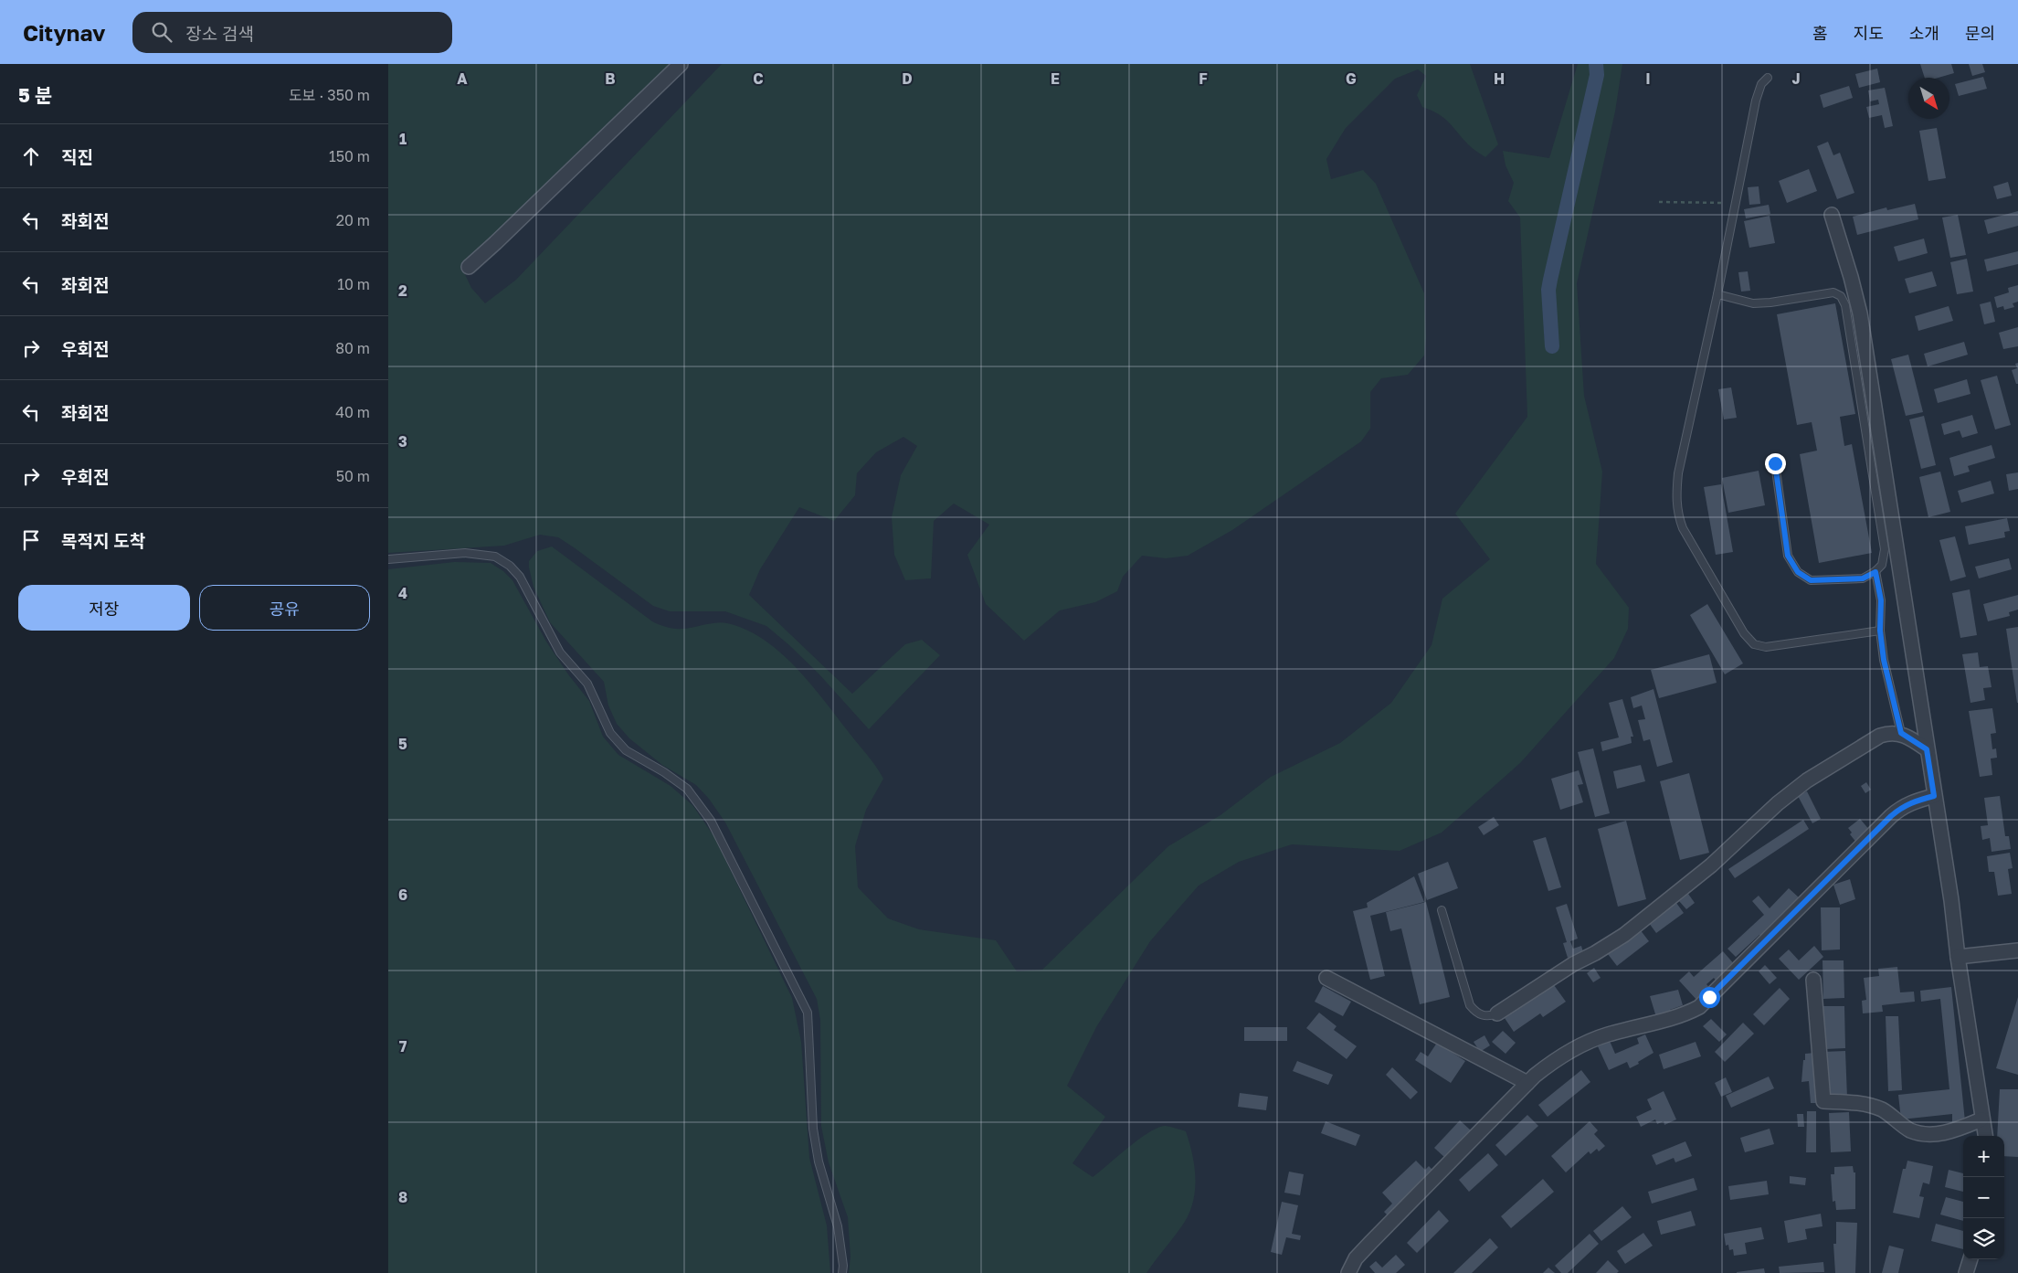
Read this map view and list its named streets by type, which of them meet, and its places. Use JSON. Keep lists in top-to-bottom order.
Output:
{
  "north": "bottom right",
  "page": {
    "header": "Citynav",
    "search": "장소 검색",
    "nav": [
      "홈",
      "지도",
      "소개",
      "문의"
    ],
    "heading": ["5 분", "도보 · 350 m"],
    "list": [
      ["직진", "150 m"],
      ["좌회전", "20 m"],
      ["좌회전", "10 m"],
      ["우회전", "80 m"],
      ["좌회전", "40 m"],
      ["우회전", "50 m"],
      "목적지 도착"
    ],
    "buttons": ["저장", "공유"],
    "map_buttons": ["+", "−"]
  },
  "grid": {
    "columns": [
      "A",
      "B",
      "C",
      "D",
      "E",
      "F",
      "G",
      "H",
      "I",
      "J"
    ],
    "rows": [
      "1",
      "2",
      "3",
      "4",
      "5",
      "6",
      "7",
      "8"
    ]
  }
}
